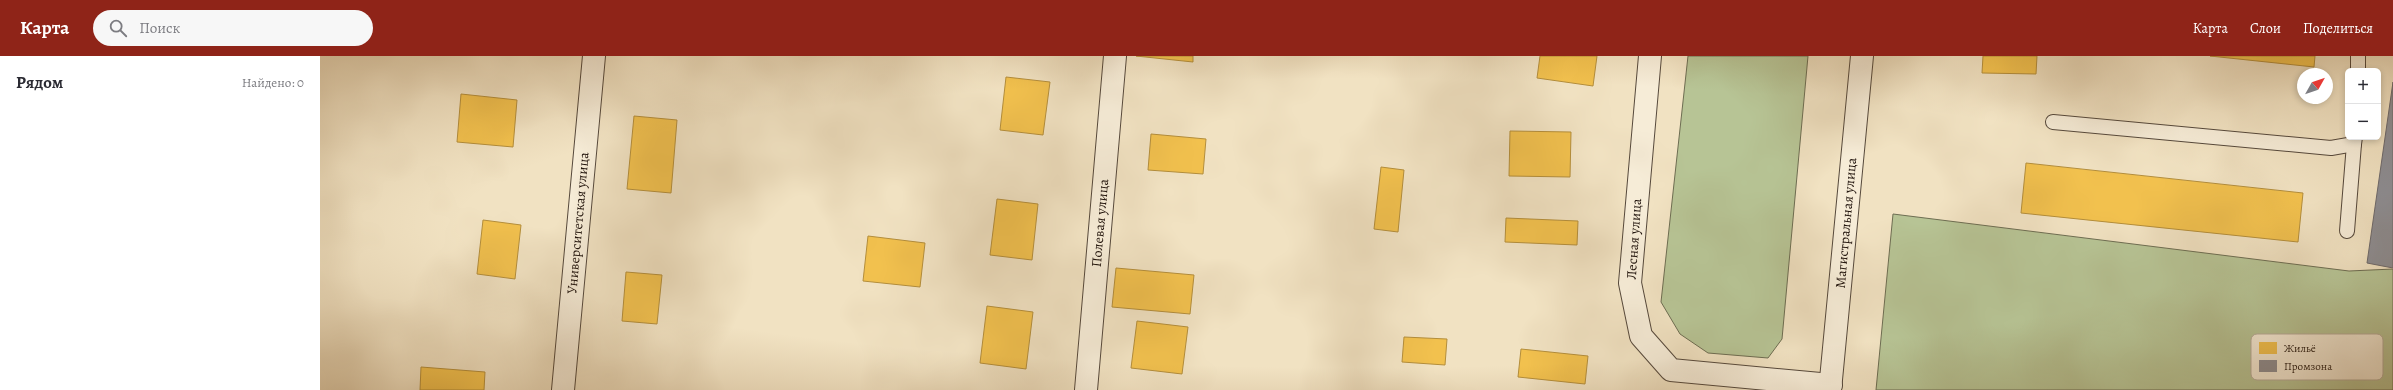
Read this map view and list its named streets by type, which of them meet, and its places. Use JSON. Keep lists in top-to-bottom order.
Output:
{
  "streets": {
    "street": [
      "Университетская улица",
      "Полевая улица",
      "Магистральная улица",
      "Лесная улица"
    ]
  },
  "crossings": [
    ["Магистральная улица", "Лесная улица"]
  ],
  "legend": ["Жильё", "Промзона"],
  "north": "top right",
  "page": {
    "header": "Карта",
    "search": "Поиск",
    "nav": ["Карта", "Слои", "Поделиться"],
    "heading": ["Рядом", "Найдено: 0"],
    "map_buttons": ["+", "−"]
  }
}
